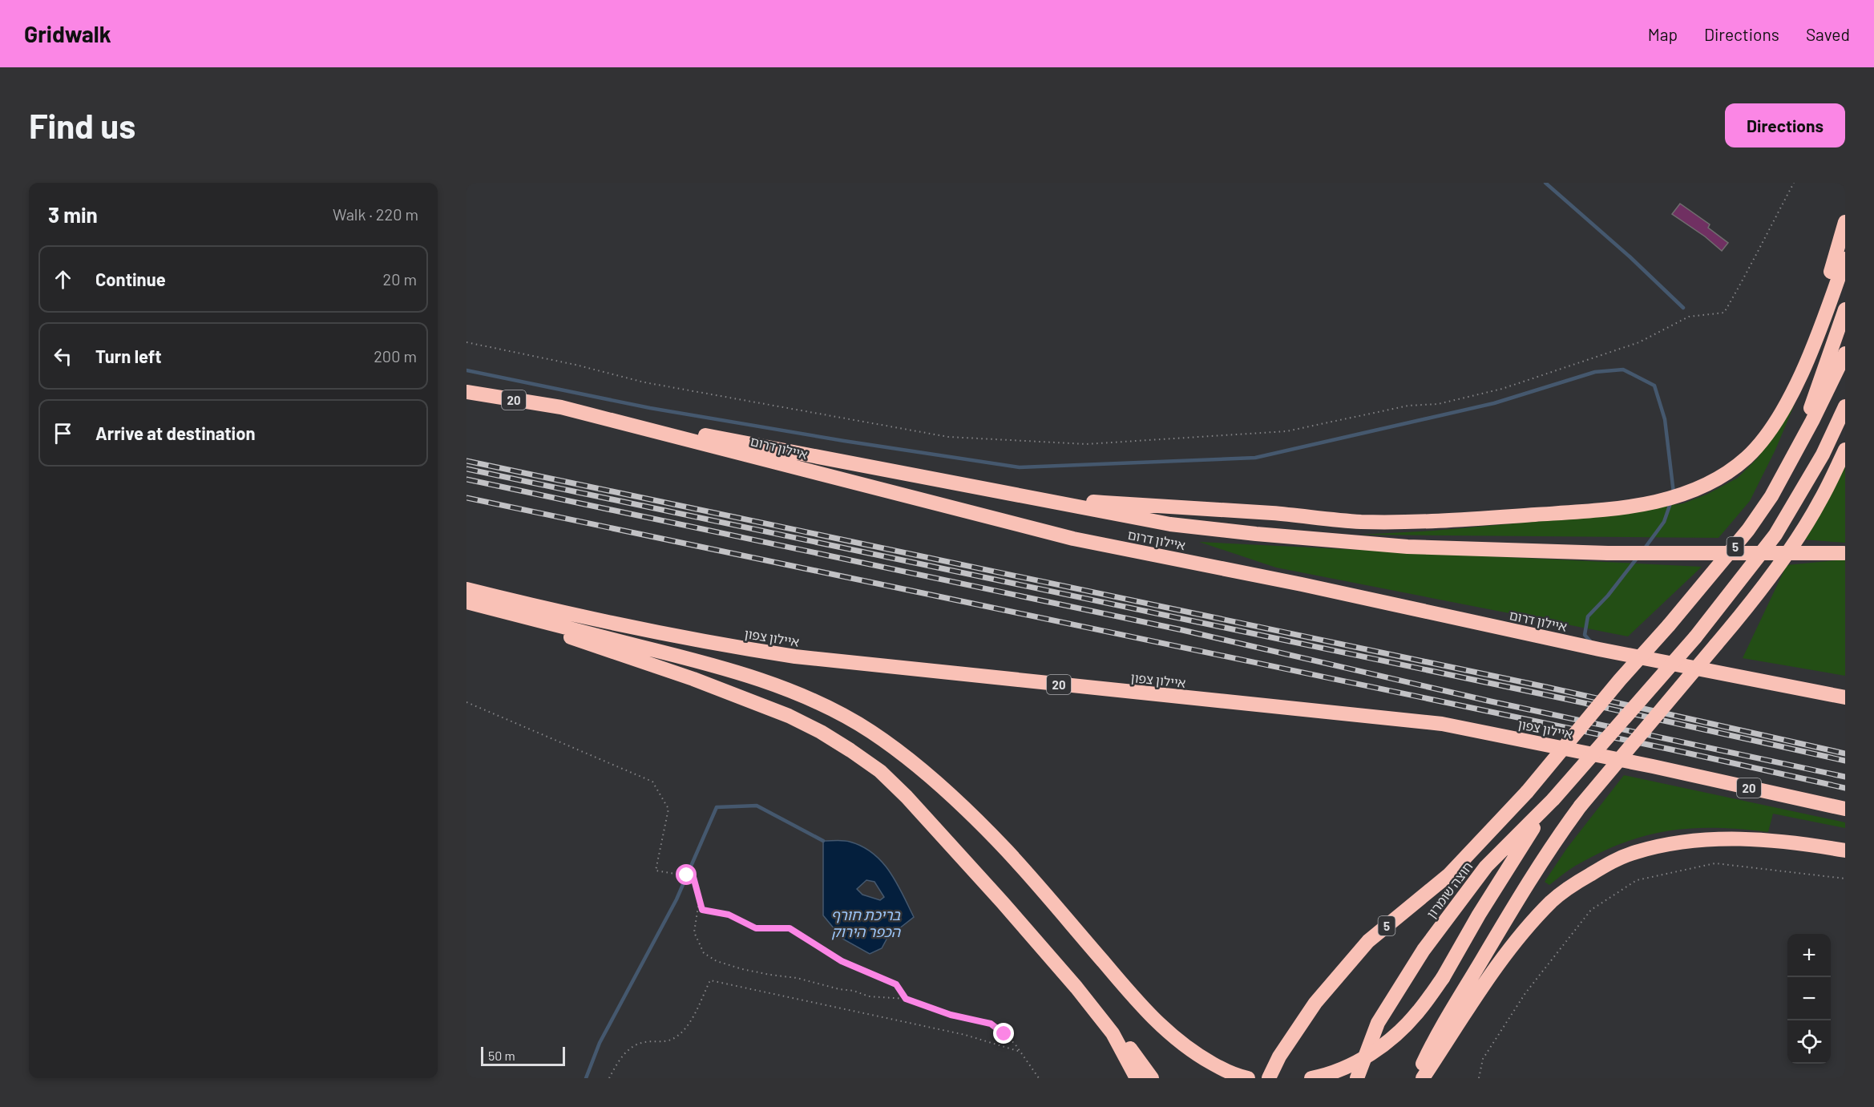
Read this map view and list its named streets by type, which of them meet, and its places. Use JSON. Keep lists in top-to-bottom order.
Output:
{
  "streets": {
    "highway": [
      "20",
      "איילון דרום",
      "5",
      "איילון צפון",
      "חוצה שומרון"
    ]
  },
  "water": ["בריכת חורף הכפר הירוק"],
  "scale_bar": "50 m",
  "page": {
    "header": "Gridwalk",
    "nav": ["Map", "Directions", "Saved"],
    "buttons": "Directions",
    "title": "Find us",
    "heading": ["3 min", "Walk · 220 m"],
    "list": [
      ["Continue", "20 m"],
      ["Turn left", "200 m"],
      "Arrive at destination"
    ],
    "map_buttons": ["+", "−"],
    "scale": "50 m"
  }
}
